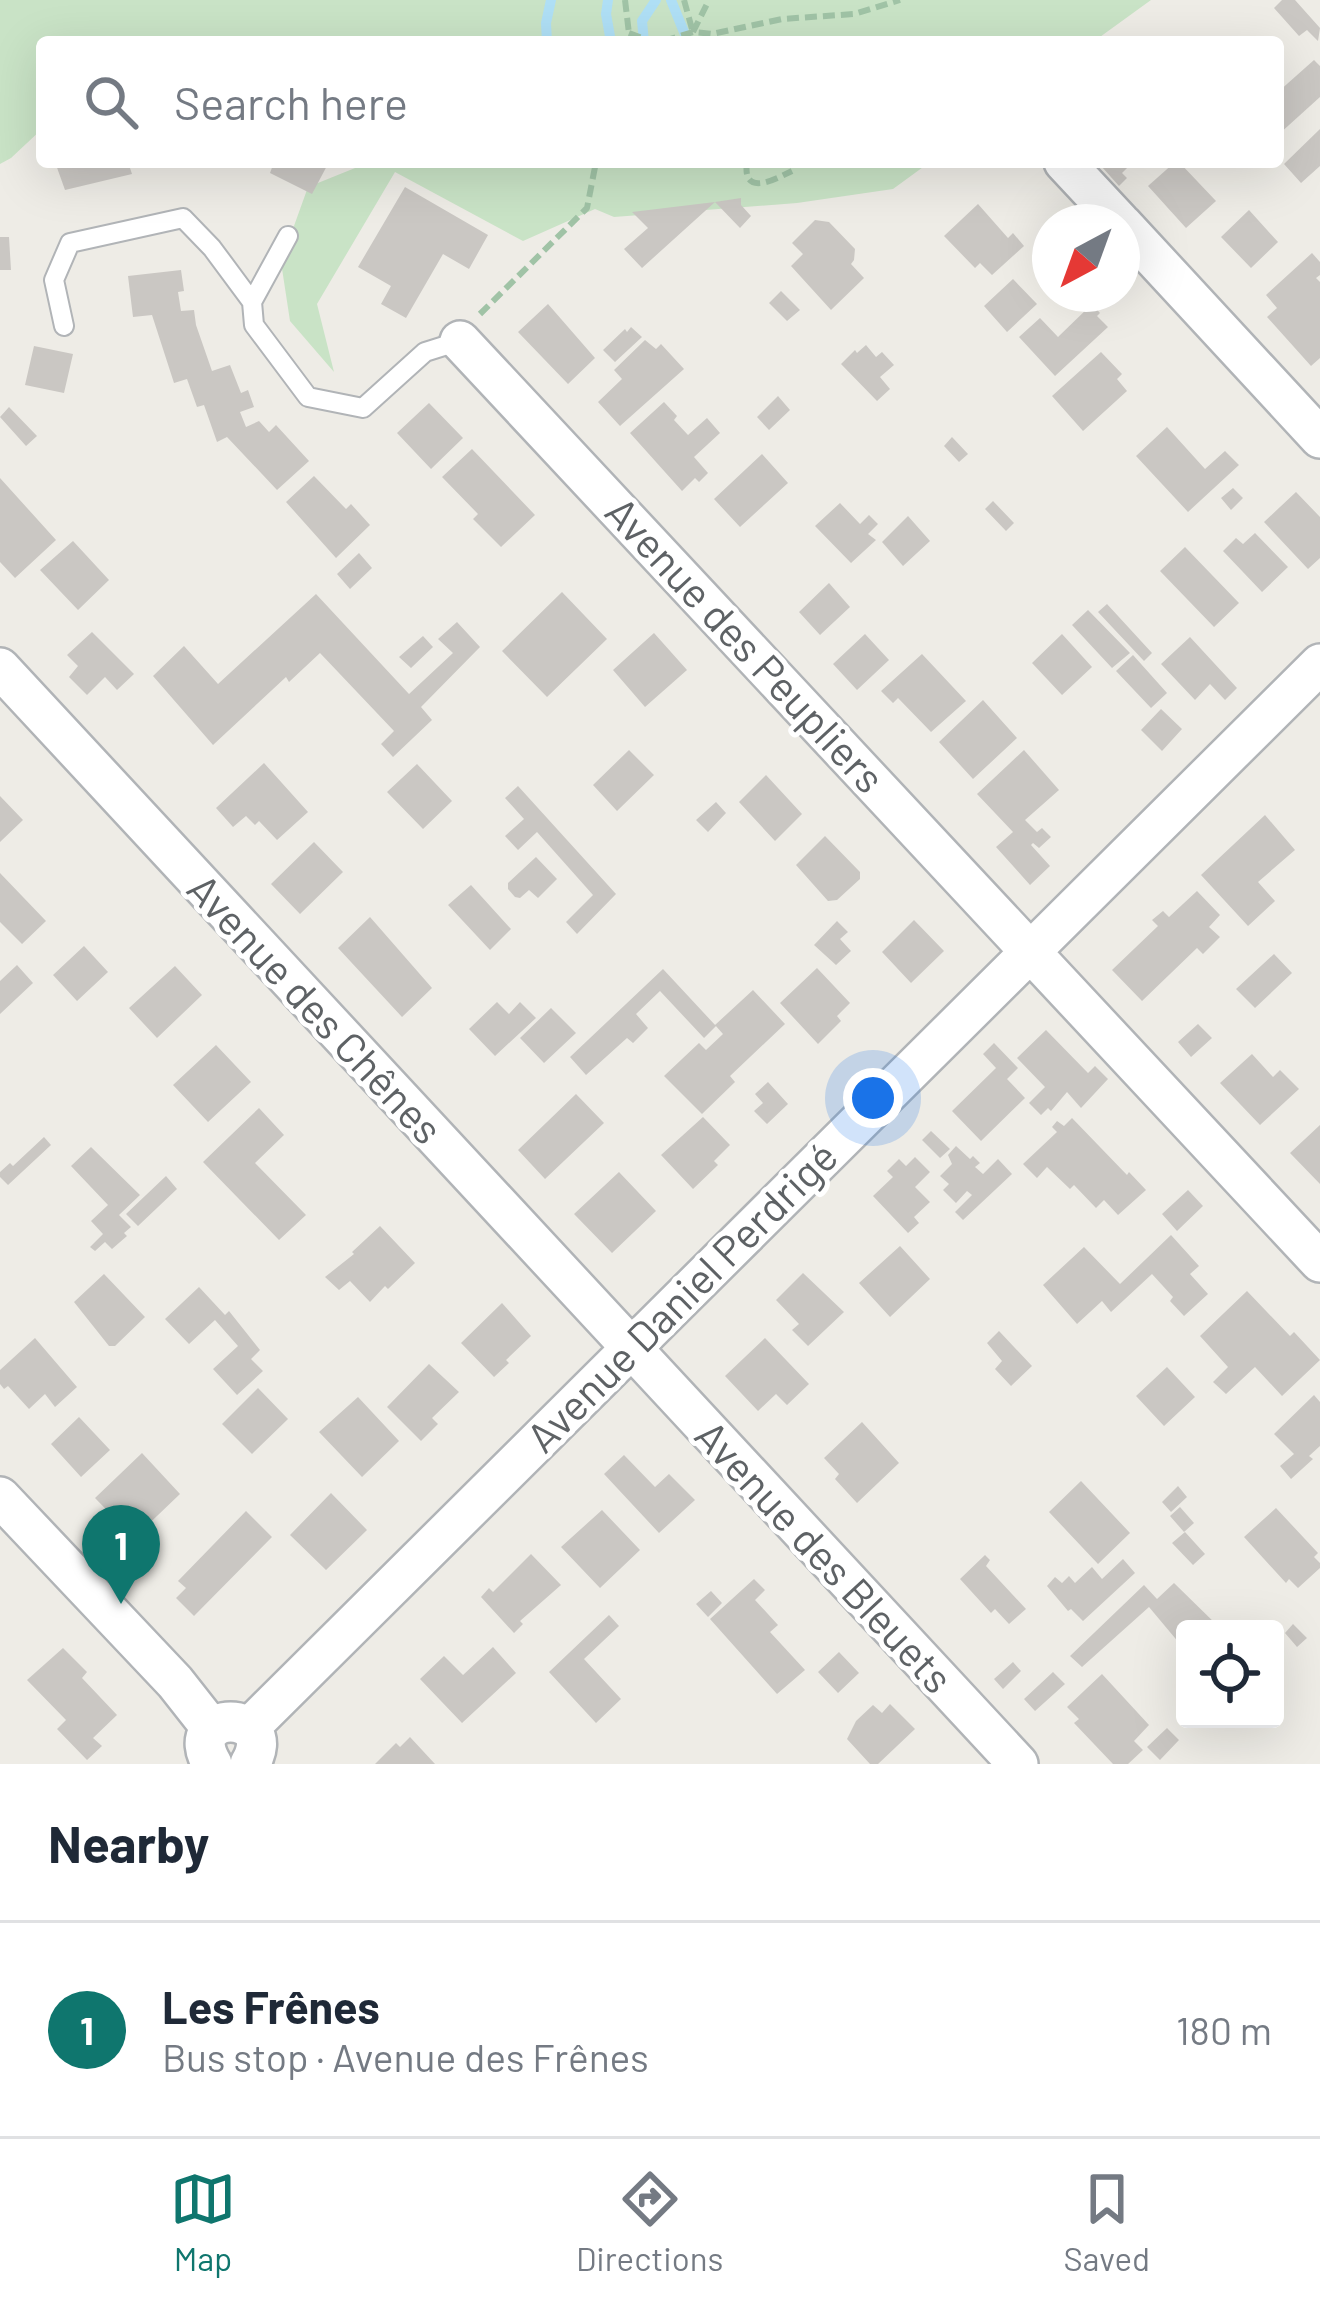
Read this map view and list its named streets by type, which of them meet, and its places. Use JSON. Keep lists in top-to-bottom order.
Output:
{
  "streets": {
    "street": [
      "Avenue des Peupliers",
      "Avenue des Chênes",
      "Avenue Daniel Perdrigé",
      "Avenue des Bleuets"
    ]
  },
  "crossings": [
    ["Avenue des Peupliers", "Avenue Daniel Perdrigé"],
    ["Avenue des Chênes", "Avenue Daniel Perdrigé"],
    ["Avenue des Chênes", "Avenue des Bleuets"],
    ["Avenue Daniel Perdrigé", "Avenue des Bleuets"]
  ],
  "north": "bottom left",
  "page": {
    "search": "Search here",
    "pins": "1",
    "heading": "Nearby",
    "list": [
      {
        "mark": "1",
        "name": "Les Frênes",
        "note": "Bus stop · Avenue des Frênes",
        "value": "180 m"
      }
    ],
    "nav": ["Map", "Directions", "Saved"]
  }
}
